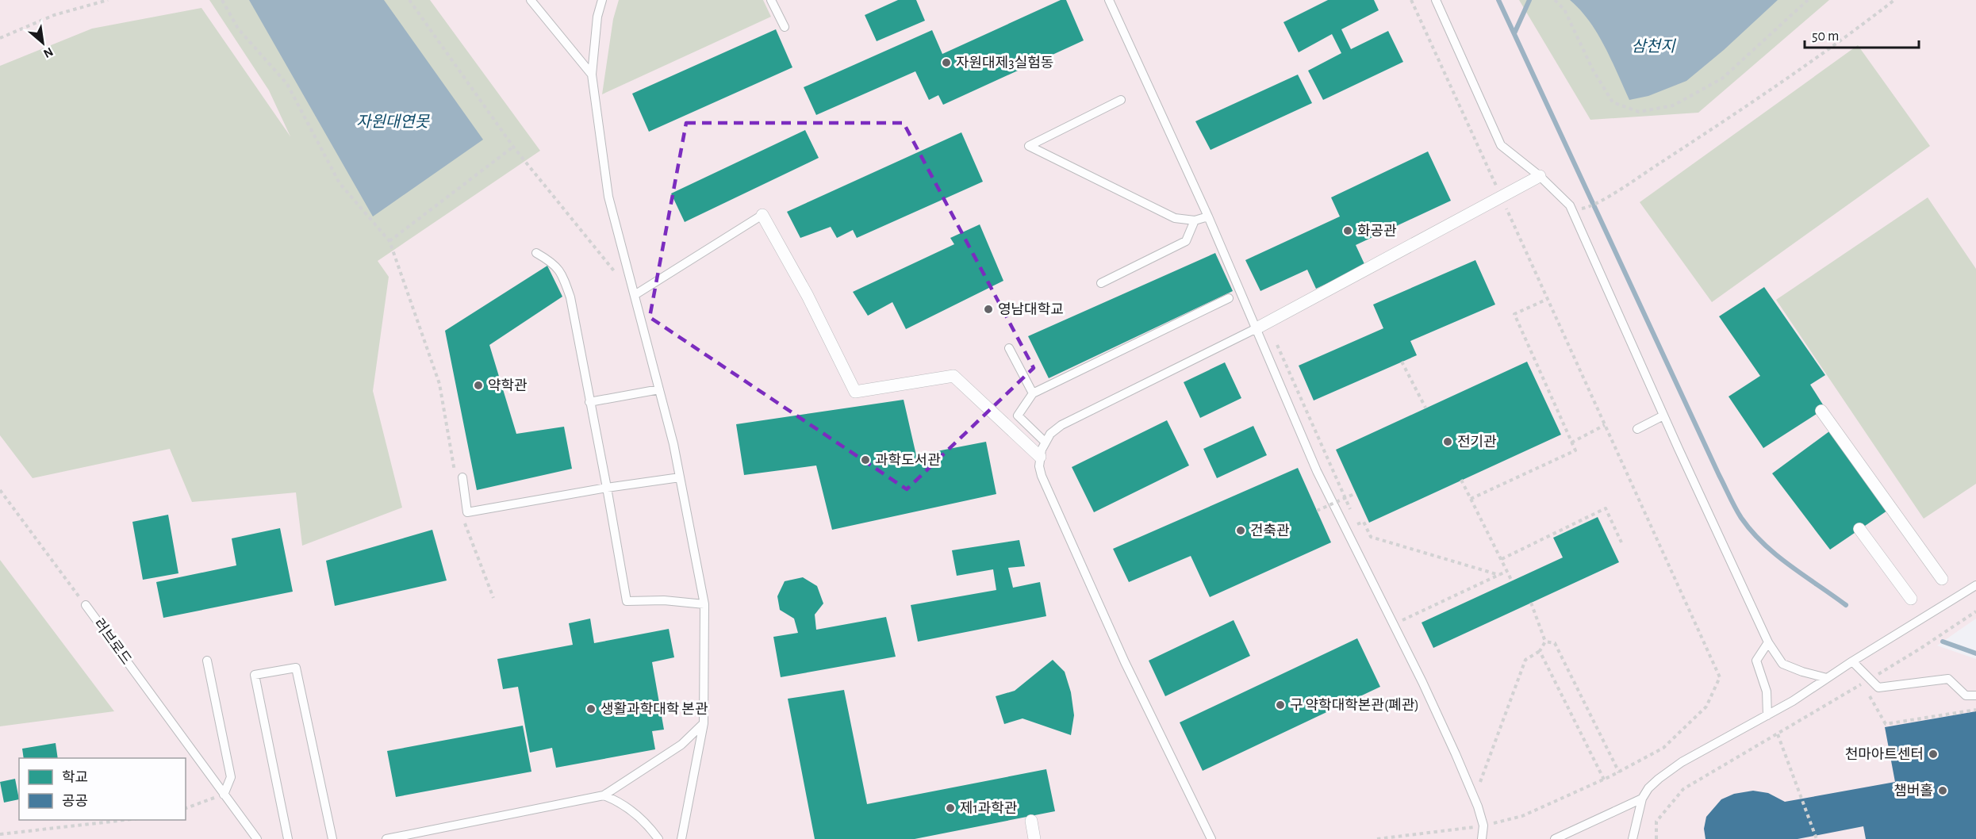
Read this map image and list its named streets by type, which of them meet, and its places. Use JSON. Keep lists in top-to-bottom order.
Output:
{
  "streets": {
    "lane": ["러브로드"]
  },
  "water": ["삼천지", "자원대연못"],
  "places": [
    "자원대제3실험동",
    "화공관",
    "영남대학교",
    "약학관",
    "전기관",
    "과학도서관",
    "건축관",
    "구 약학대학본관(폐관)",
    "생활과학대학 본관",
    "천마아트센터",
    "챔버홀",
    "제1과학관"
  ],
  "legend": ["학교", "공공"],
  "scale_bar": "50 m",
  "north": "bottom right"
}
